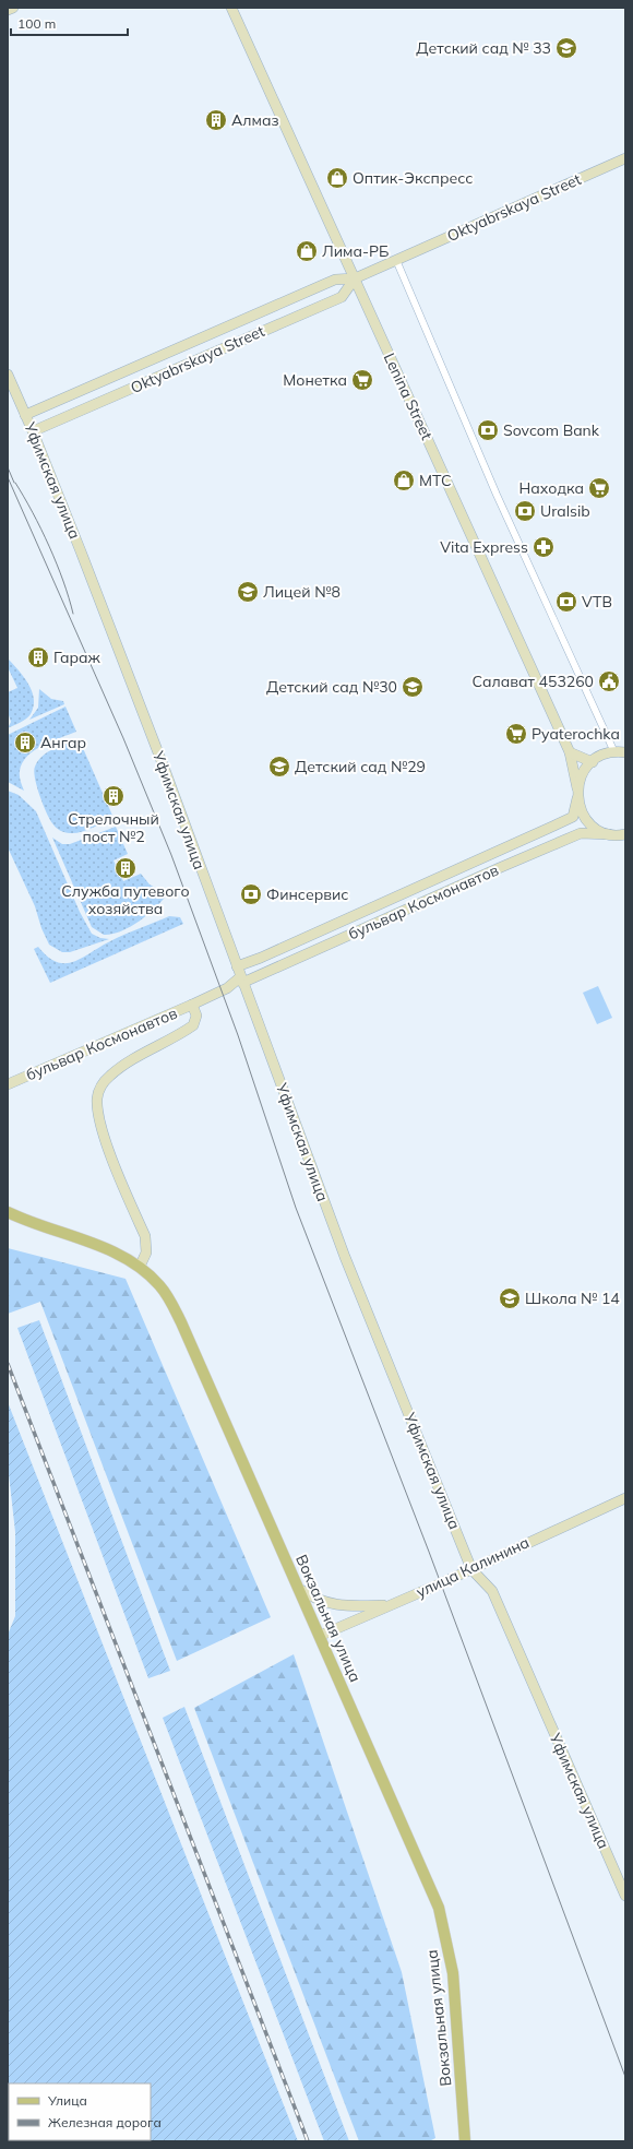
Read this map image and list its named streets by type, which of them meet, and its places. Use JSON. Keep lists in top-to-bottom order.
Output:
{
  "streets": {
    "main road": ["Вокзальная улица"],
    "street": [
      "Oktyabrskaya Street",
      "Lenina Street",
      "Уфимская улица",
      "бульвар Космонавтов",
      "улица Калинина"
    ]
  },
  "crossings": [
    ["Oktyabrskaya Street", "Lenina Street"],
    ["Oktyabrskaya Street", "Уфимская улица"],
    ["Lenina Street", "бульвар Космонавтов"],
    ["Уфимская улица", "бульвар Космонавтов"],
    ["Уфимская улица", "улица Калинина"],
    ["улица Калинина", "Вокзальная улица"]
  ],
  "places": {
    "school or university": [
      "Детский сад № 33",
      "Лицей №8",
      "Детский сад №30",
      "Детский сад №29",
      "Школа № 14"
    ],
    "building": [
      "Алмаз",
      "Гараж",
      "Ангар",
      "Стрелочный пост №2",
      "Служба путевого хозяйства"
    ],
    "shop": ["Оптик-Экспресс", "Лима-РБ", "МТС"],
    "supermarket": ["Монетка", "Находка", "Pyaterochka"],
    "bank": [
      "Sovcom Bank",
      "Uralsib",
      "VTB",
      "Финсервис"
    ],
    "pharmacy": ["Vita Express"],
    "public building": ["Салават 453260"]
  },
  "legend": ["Улица", "Железная дорога"],
  "scale_bar": "100 m"
}
